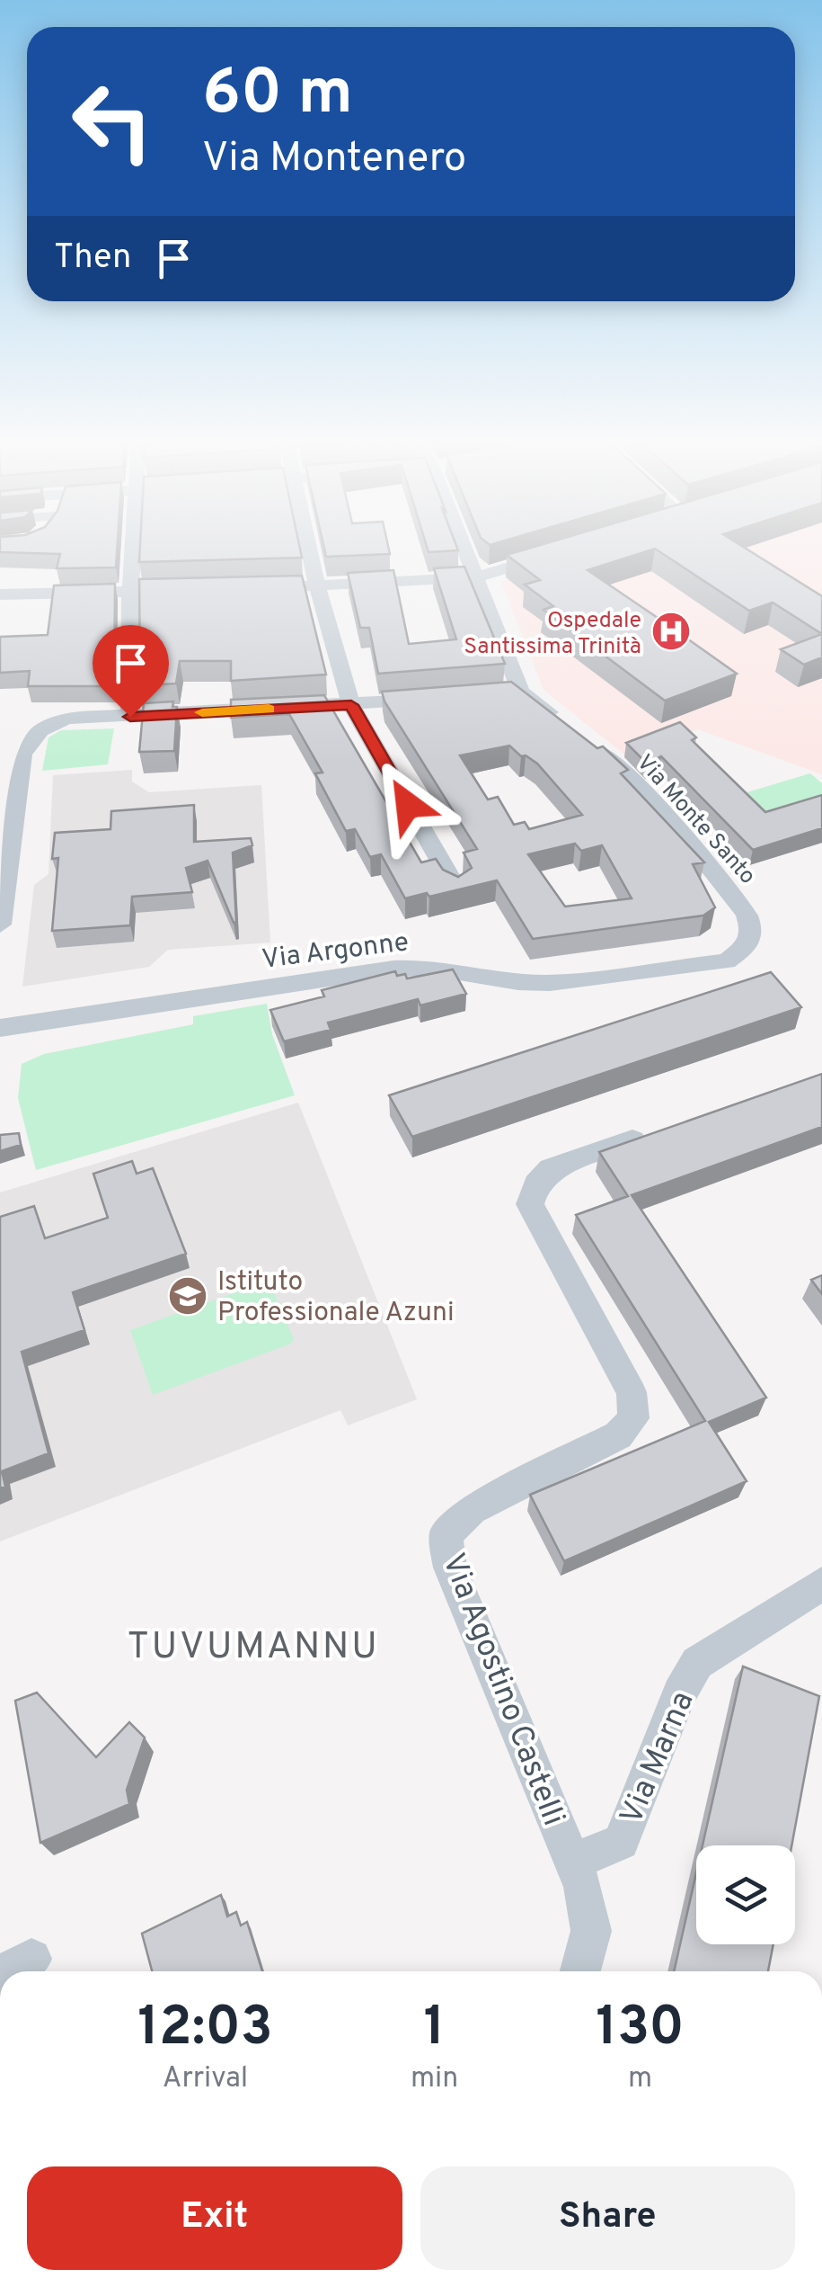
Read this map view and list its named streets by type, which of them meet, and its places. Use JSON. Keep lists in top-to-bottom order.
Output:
{
  "streets": {
    "street": [
      "Via Monte Santo",
      "Via Argonne",
      "Via Agostino Castelli",
      "Via Marna"
    ]
  },
  "crossings": [
    ["Via Monte Santo", "Via Argonne"],
    ["Via Agostino Castelli", "Via Marna"]
  ],
  "districts": ["TUVUMANNU"],
  "places": {
    "hospital": ["Ospedale Santissima Trinità"],
    "school or university": ["Istituto Professionale Azuni"]
  },
  "page": {
    "turn": ["60 m", "Via Montenero"],
    "then": "Then",
    "eta": [
      "12:03",
      "Arrival",
      "1",
      "min",
      "130",
      "m"
    ],
    "buttons": ["Exit", "Share"]
  }
}
